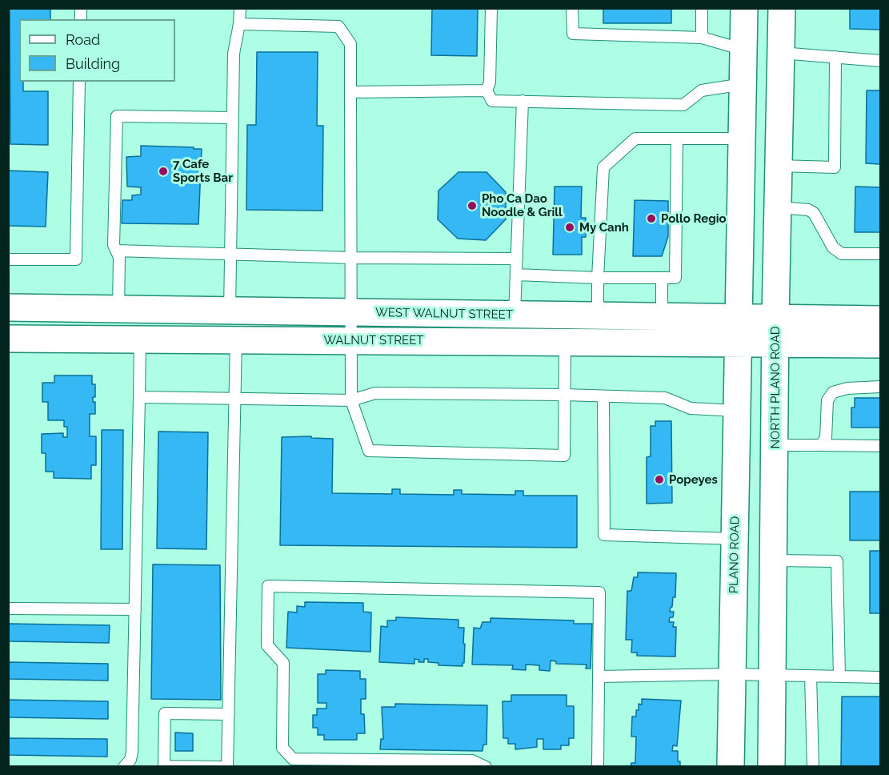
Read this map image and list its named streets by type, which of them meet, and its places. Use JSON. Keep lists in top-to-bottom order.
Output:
{
  "streets": {
    "main road": [
      "WEST WALNUT STREET",
      "WALNUT STREET",
      "NORTH PLANO ROAD",
      "PLANO ROAD"
    ]
  },
  "crossings": [
    ["WEST WALNUT STREET", "WALNUT STREET"],
    ["WEST WALNUT STREET", "NORTH PLANO ROAD"],
    ["WEST WALNUT STREET", "PLANO ROAD"],
    ["WALNUT STREET", "PLANO ROAD"]
  ],
  "places": [
    "7 Cafe Sports Bar",
    "Pho Ca Dao Noodle & Grill",
    "Pollo Regio",
    "My Canh",
    "Popeyes"
  ],
  "legend": ["Road", "Building"]
}
